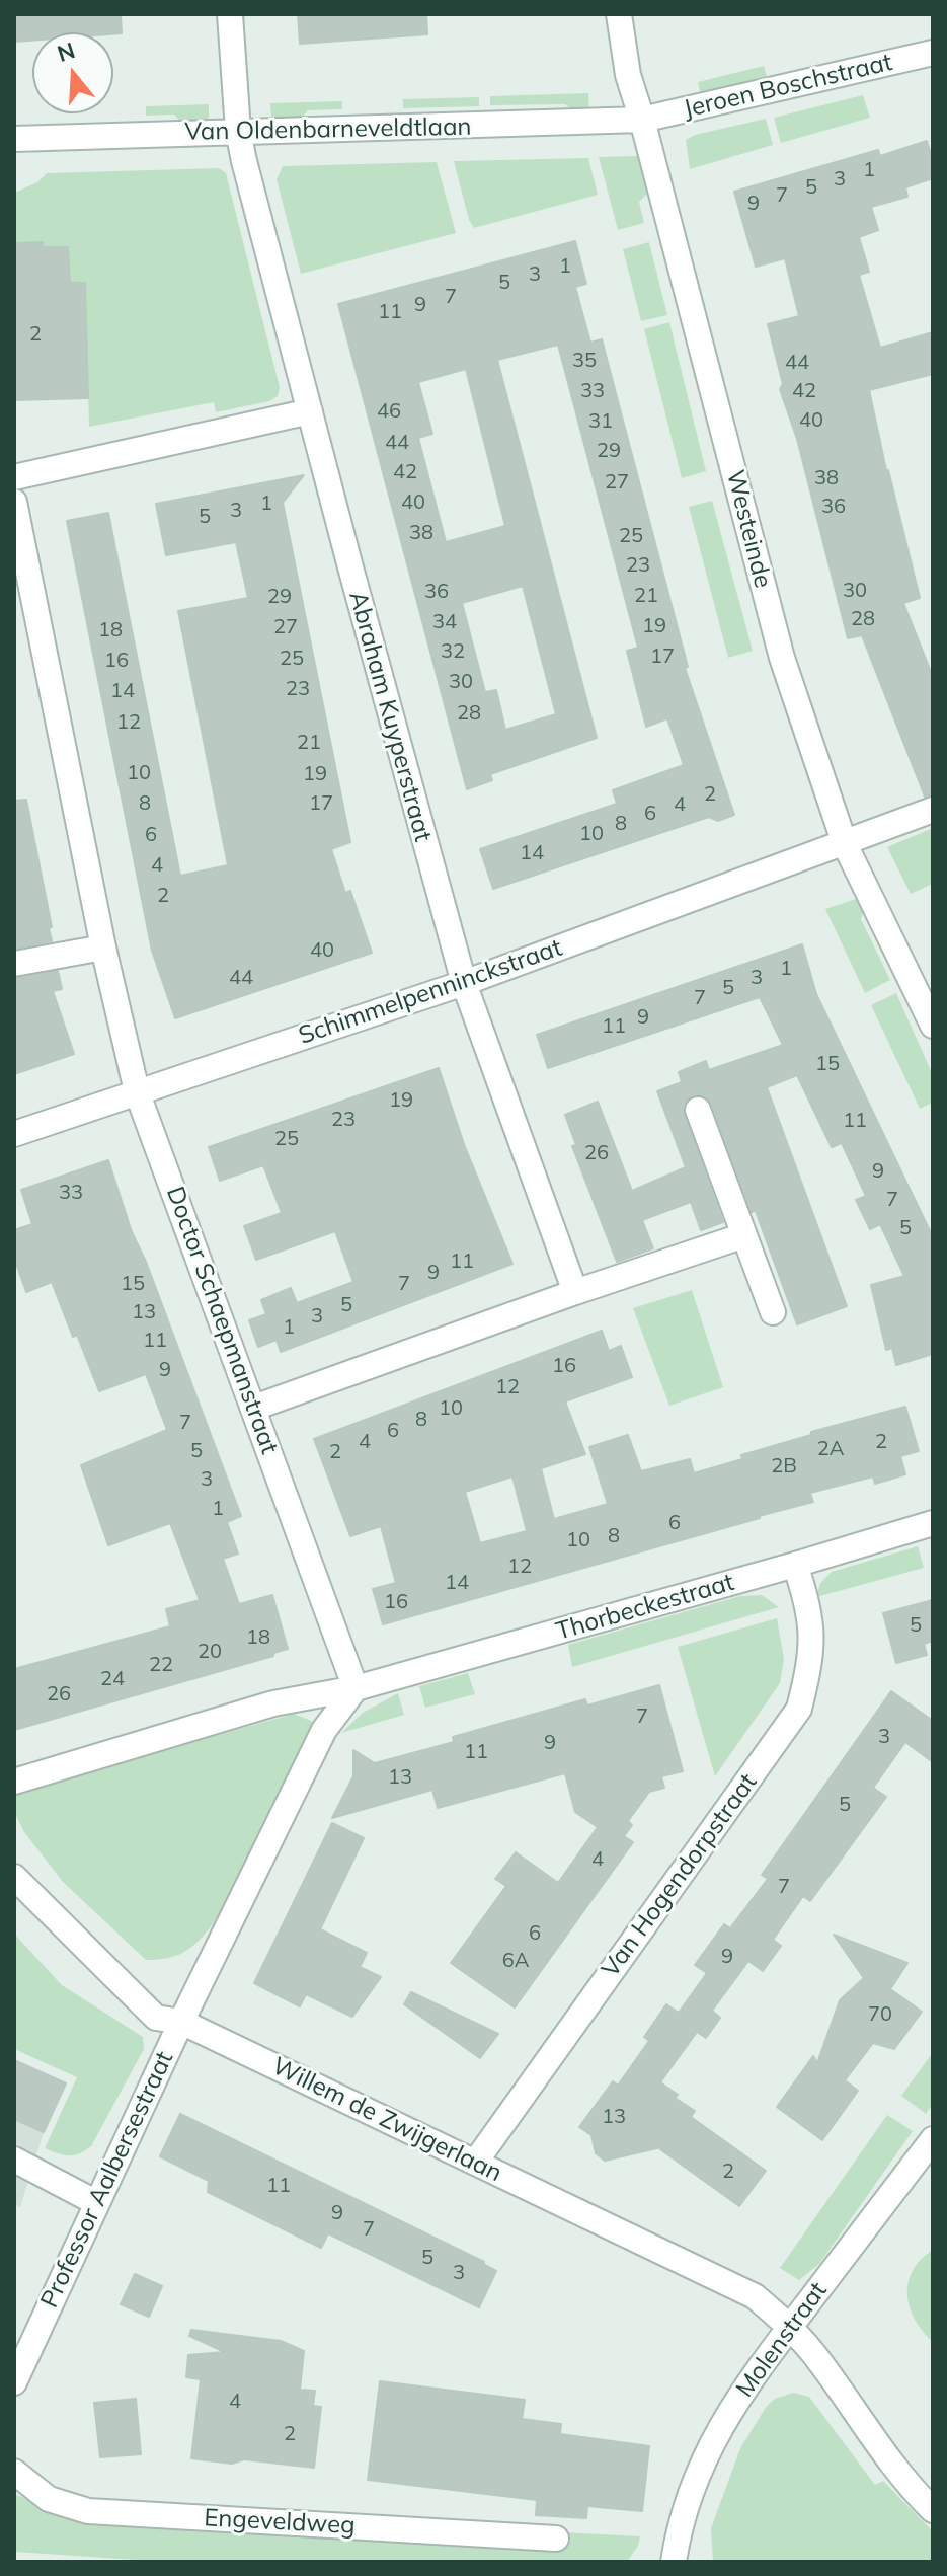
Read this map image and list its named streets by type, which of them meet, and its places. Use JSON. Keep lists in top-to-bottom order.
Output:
{
  "streets": {
    "street": [
      "Jeroen Boschstraat",
      "Van Oldenbarneveldtlaan",
      "Westeinde",
      "Abraham Kuyperstraat",
      "Schimmelpenninckstraat",
      "Doctor Schaepmanstraat",
      "Thorbeckestraat",
      "Van Hogendorpstraat",
      "Willem de Zwijgerlaan",
      "Professor Aalbersestraat",
      "Molenstraat",
      "Engeveldweg"
    ]
  },
  "crossings": [
    ["Jeroen Boschstraat", "Van Oldenbarneveldtlaan"],
    ["Jeroen Boschstraat", "Westeinde"],
    ["Van Oldenbarneveldtlaan", "Westeinde"],
    ["Van Oldenbarneveldtlaan", "Abraham Kuyperstraat"],
    ["Westeinde", "Schimmelpenninckstraat"],
    ["Abraham Kuyperstraat", "Schimmelpenninckstraat"],
    ["Schimmelpenninckstraat", "Doctor Schaepmanstraat"],
    ["Doctor Schaepmanstraat", "Thorbeckestraat"],
    ["Thorbeckestraat", "Van Hogendorpstraat"],
    ["Van Hogendorpstraat", "Willem de Zwijgerlaan"],
    ["Willem de Zwijgerlaan", "Professor Aalbersestraat"],
    ["Willem de Zwijgerlaan", "Molenstraat"]
  ],
  "house_numbers": [
    "1",
    "3",
    "5",
    "7",
    "9",
    "1",
    "3",
    "5",
    "7",
    "9",
    "11",
    "2",
    "35",
    "44",
    "33",
    "42",
    "46",
    "40",
    "31",
    "44",
    "29",
    "42",
    "38",
    "27",
    "40",
    "1",
    "36",
    "3",
    "5",
    "38",
    "25",
    "23",
    "30",
    "36",
    "21",
    "29",
    "28",
    "34",
    "19",
    "27",
    "18",
    "32",
    "17",
    "25",
    "16",
    "30",
    "23",
    "14",
    "28",
    "12",
    "21",
    "10",
    "19",
    "2",
    "8",
    "17",
    "4",
    "6",
    "8",
    "10",
    "6",
    "14",
    "4",
    "2",
    "40",
    "1",
    "44",
    "3",
    "5",
    "7",
    "9",
    "11",
    "15",
    "19",
    "23",
    "11",
    "25",
    "26",
    "9",
    "33",
    "7",
    "5",
    "11",
    "9",
    "15",
    "7",
    "5",
    "13",
    "3",
    "1",
    "11",
    "16",
    "9",
    "12",
    "10",
    "8",
    "7",
    "6",
    "4",
    "2",
    "2A",
    "5",
    "2",
    "2B",
    "3",
    "1",
    "6",
    "8",
    "10",
    "12",
    "14",
    "16",
    "5",
    "18",
    "20",
    "22",
    "24",
    "26",
    "7",
    "3",
    "9",
    "11",
    "13",
    "5",
    "4",
    "7",
    "6",
    "9",
    "6A",
    "70",
    "13",
    "2",
    "11",
    "9",
    "7",
    "5",
    "3",
    "4",
    "2"
  ],
  "north": "top"
}
